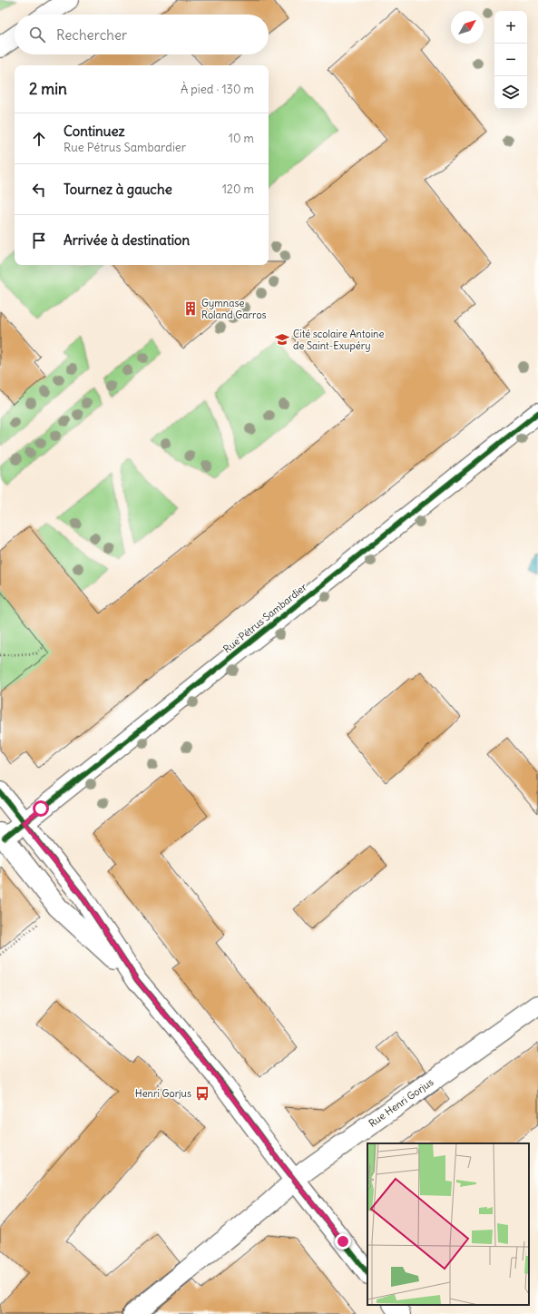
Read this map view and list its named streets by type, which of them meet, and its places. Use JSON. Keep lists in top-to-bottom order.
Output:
{
  "streets": {
    "street": ["Rue Pétrus Sambardier", "Rue Henri Gorjus"]
  },
  "places": {
    "building": ["Gymnase Roland Garros"],
    "school or university": ["Cité scolaire Antoine de Saint-Exupéry"],
    "bus stop": ["Henri Gorjus"]
  },
  "north": "top right",
  "page": {
    "map_buttons": ["+", "−"],
    "search": "Rechercher",
    "heading": ["2 min", "À pied · 130 m"],
    "list": [
      ["Continuez", "Rue Pétrus Sambardier", "10 m"],
      ["Tournez à gauche", "120 m"],
      "Arrivée à destination"
    ]
  }
}
